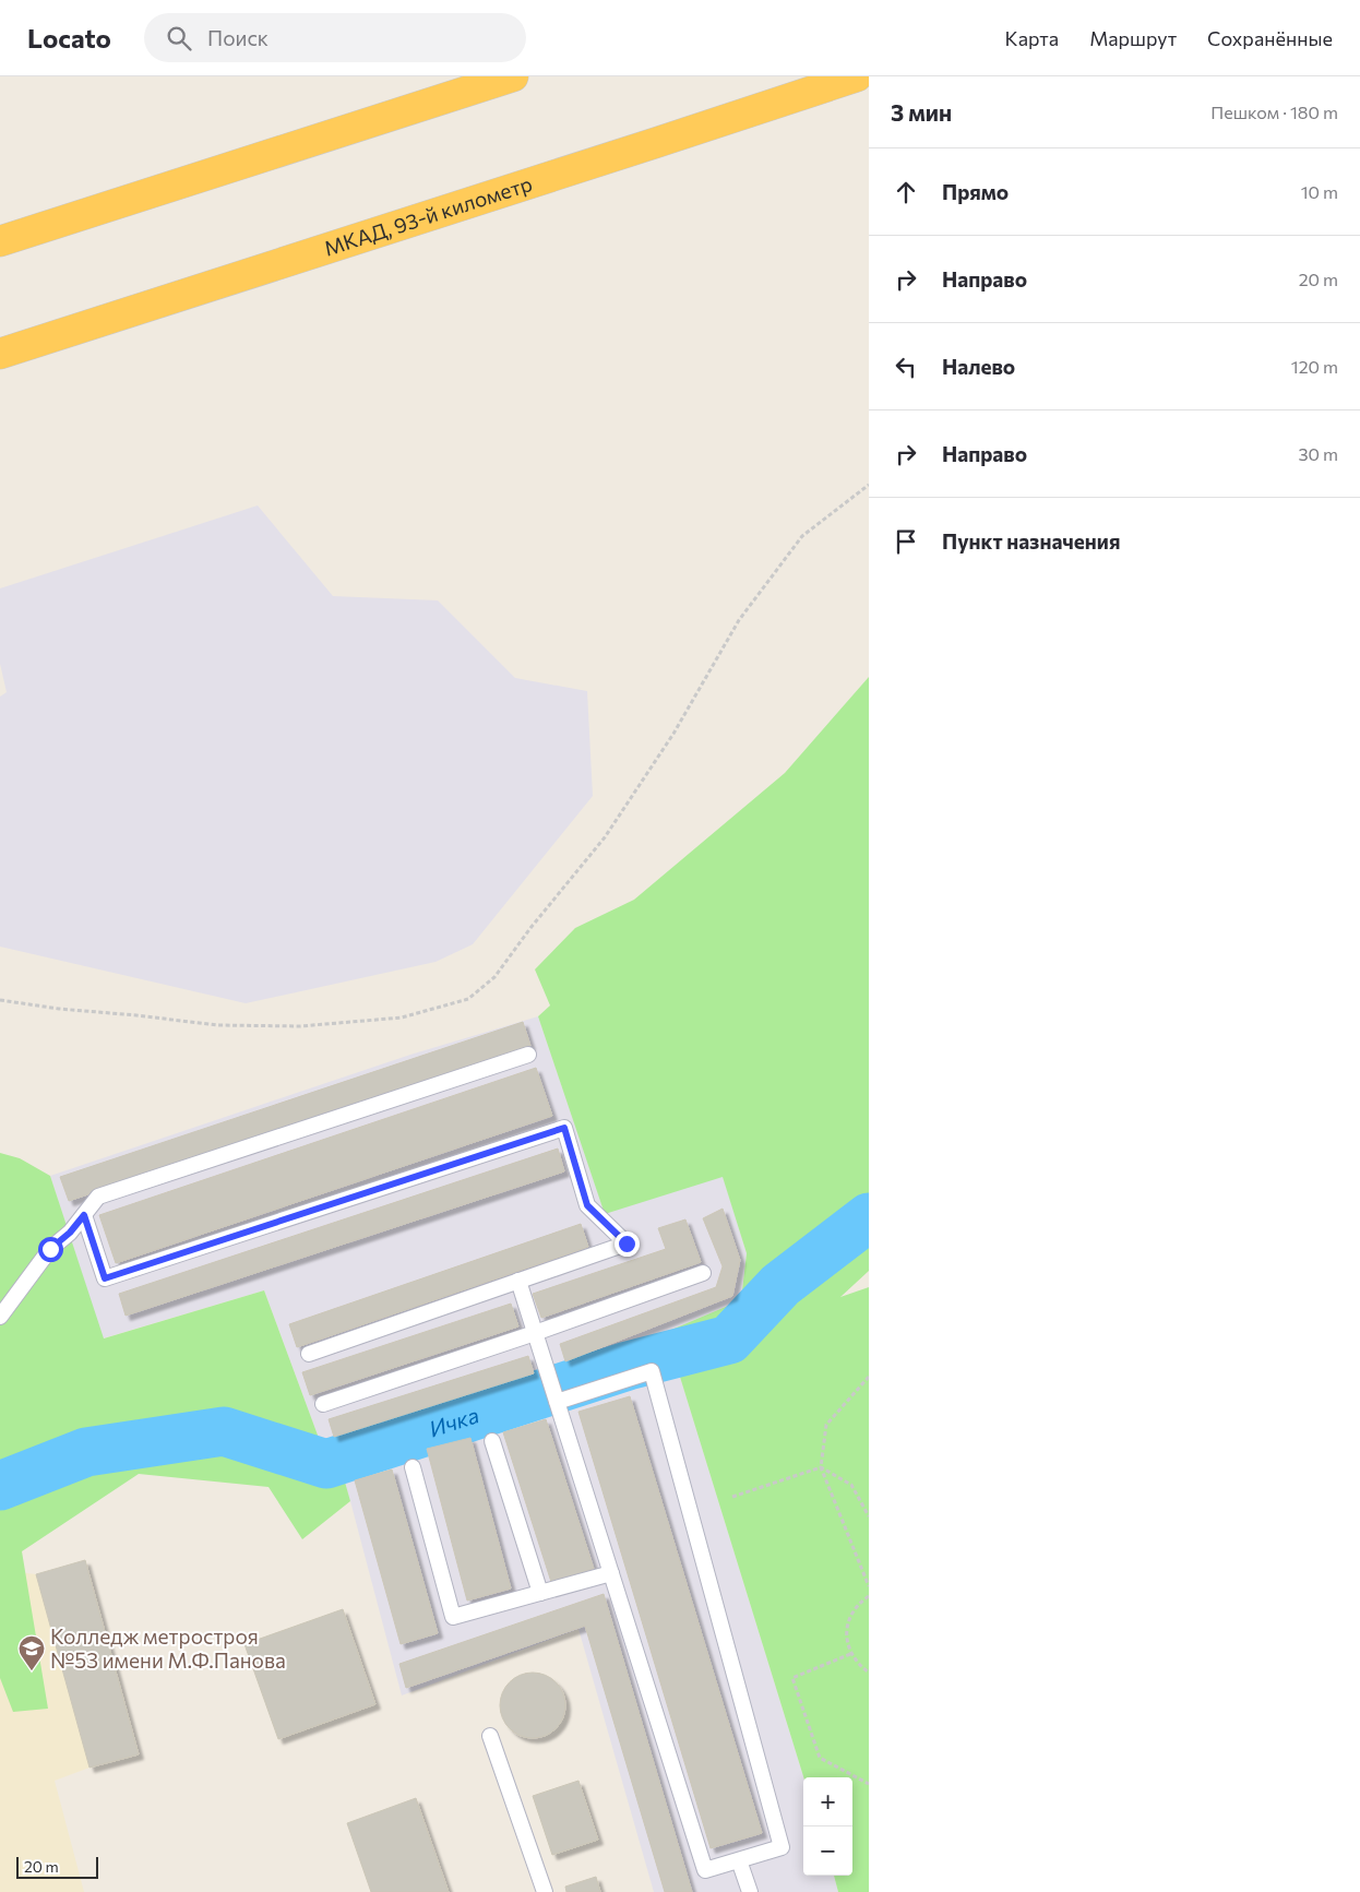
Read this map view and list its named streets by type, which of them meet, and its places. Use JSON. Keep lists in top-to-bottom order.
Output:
{
  "streets": {
    "highway": ["МКАД, 93-й километр"]
  },
  "water": ["Ичка"],
  "places": {
    "school or university": ["Колледж метростроя №53 имени М.Ф.Панова"]
  },
  "scale_bar": "20 m",
  "page": {
    "header": "Locato",
    "search": "Поиск",
    "nav": ["Карта", "Маршрут", "Сохранённые"],
    "heading": ["3 мин", "Пешком · 180 m"],
    "list": [
      ["Прямо", "10 m"],
      ["Направо", "20 m"],
      ["Налево", "120 m"],
      ["Направо", "30 m"],
      "Пункт назначения"
    ],
    "map_buttons": ["+", "−"],
    "scale": "20 m"
  }
}
